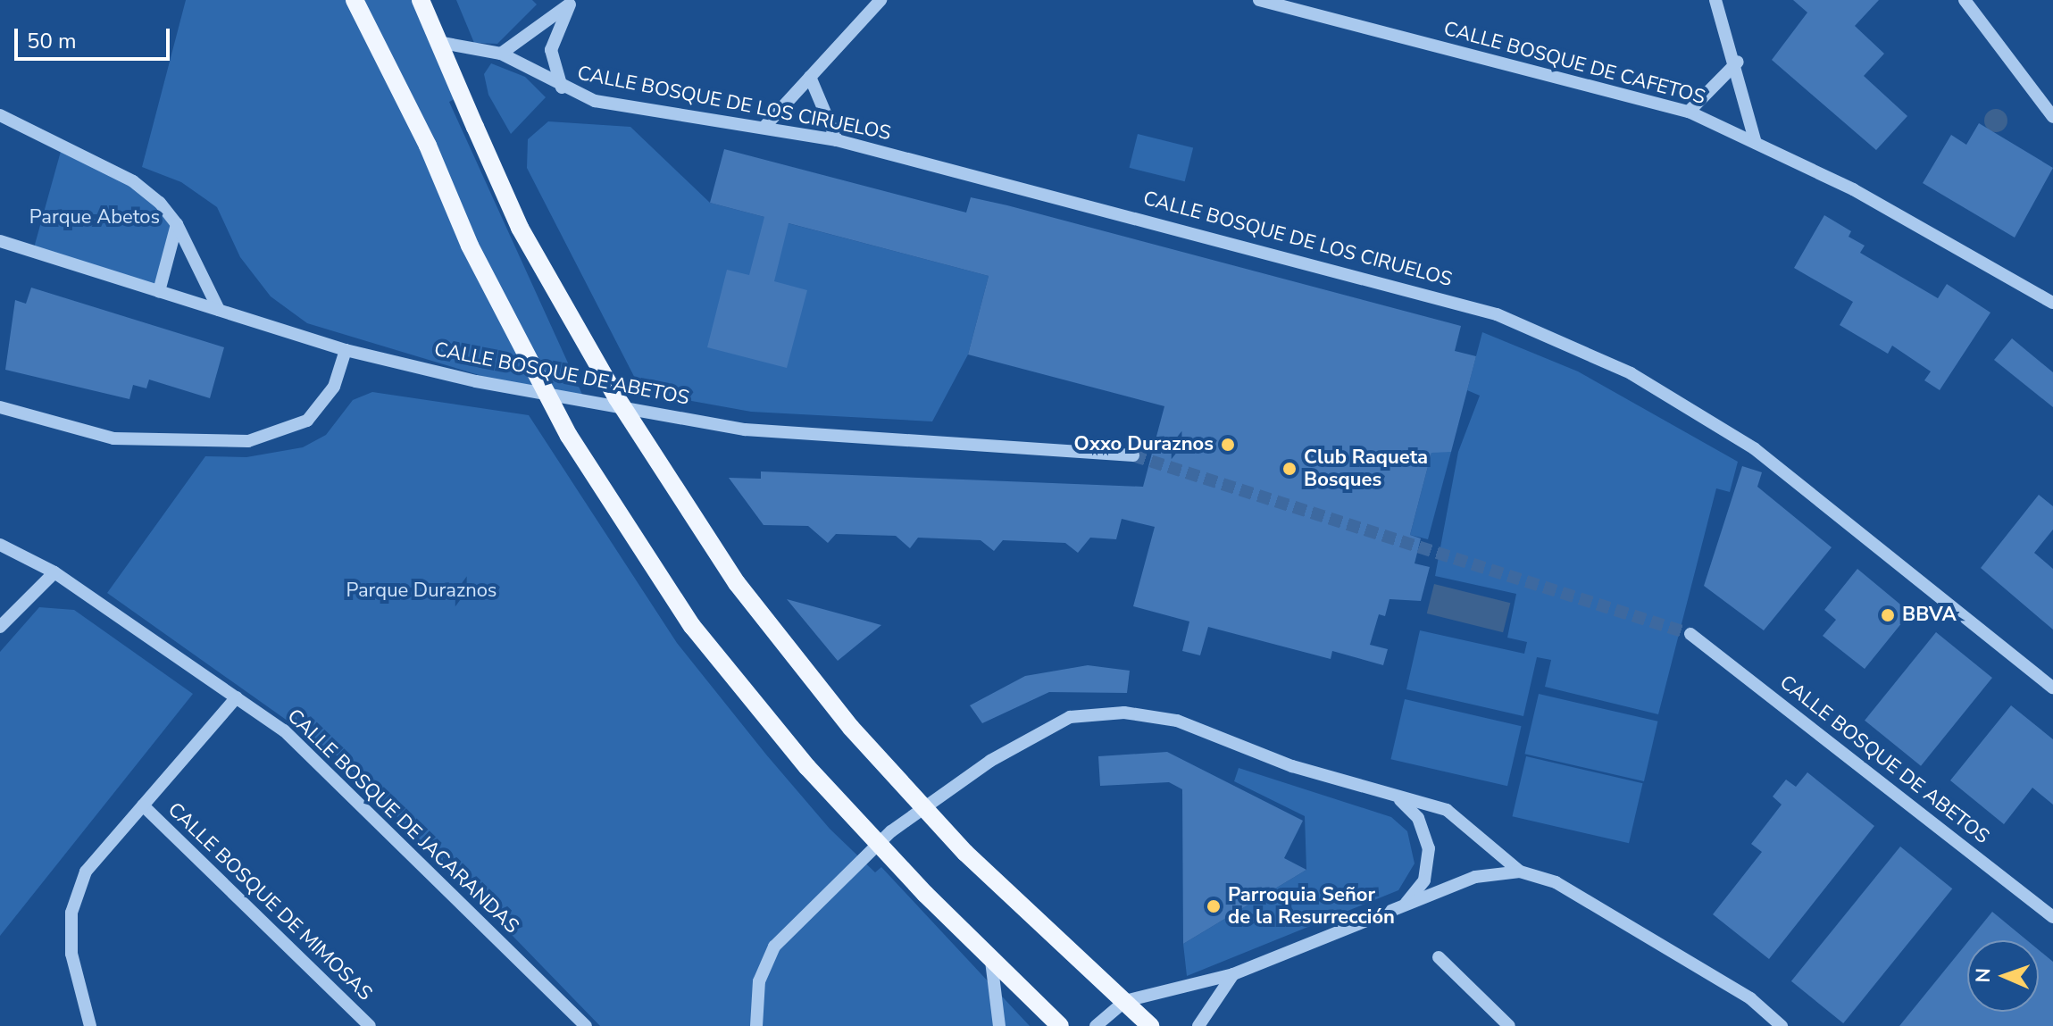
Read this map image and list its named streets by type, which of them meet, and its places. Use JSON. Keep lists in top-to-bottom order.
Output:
{
  "streets": {
    "street": [
      "CALLE BOSQUE DE CAFETOS",
      "CALLE BOSQUE DE LOS CIRUELOS",
      "CALLE BOSQUE DE ABETOS",
      "CALLE BOSQUE DE JACARANDAS",
      "CALLE BOSQUE DE MIMOSAS"
    ]
  },
  "parks": ["Parque Abetos", "Parque Duraznos"],
  "places": [
    "Oxxo Duraznos",
    "Club Raqueta Bosques",
    "BBVA",
    "Parroquia Señor de la Resurrección"
  ],
  "scale_bar": "50 m",
  "north": "left"
}
